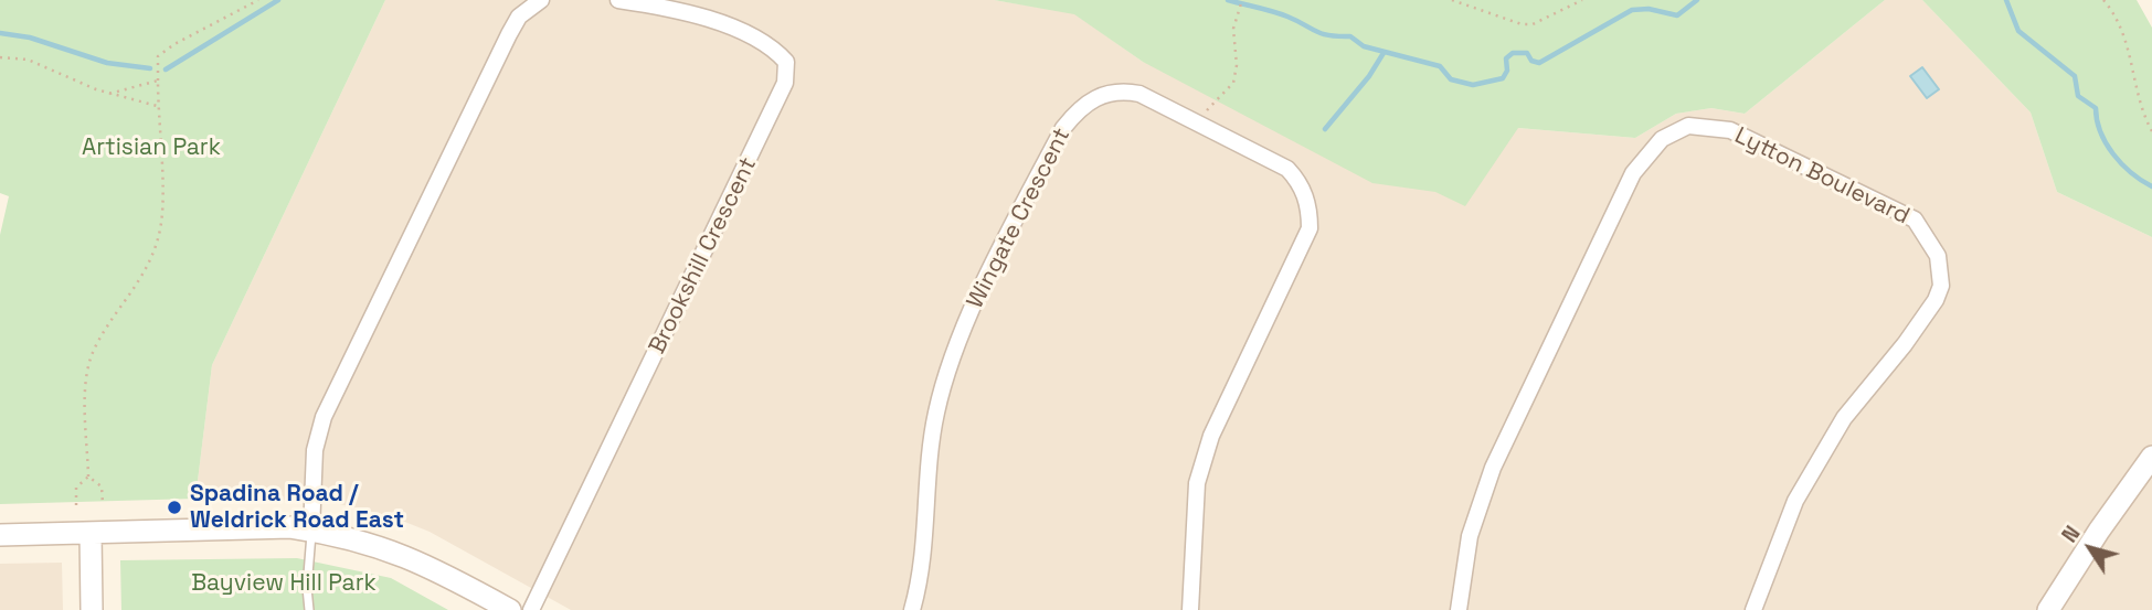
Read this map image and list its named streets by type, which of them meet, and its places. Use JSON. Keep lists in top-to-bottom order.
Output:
{
  "streets": {
    "street": ["Lytton Boulevard", "Wingate Crescent", "Brookshill Crescent"]
  },
  "parks": ["Artisian Park", "Bayview Hill Park"],
  "places": ["Spadina Road / Weldrick Road East"],
  "north": "top left"
}
